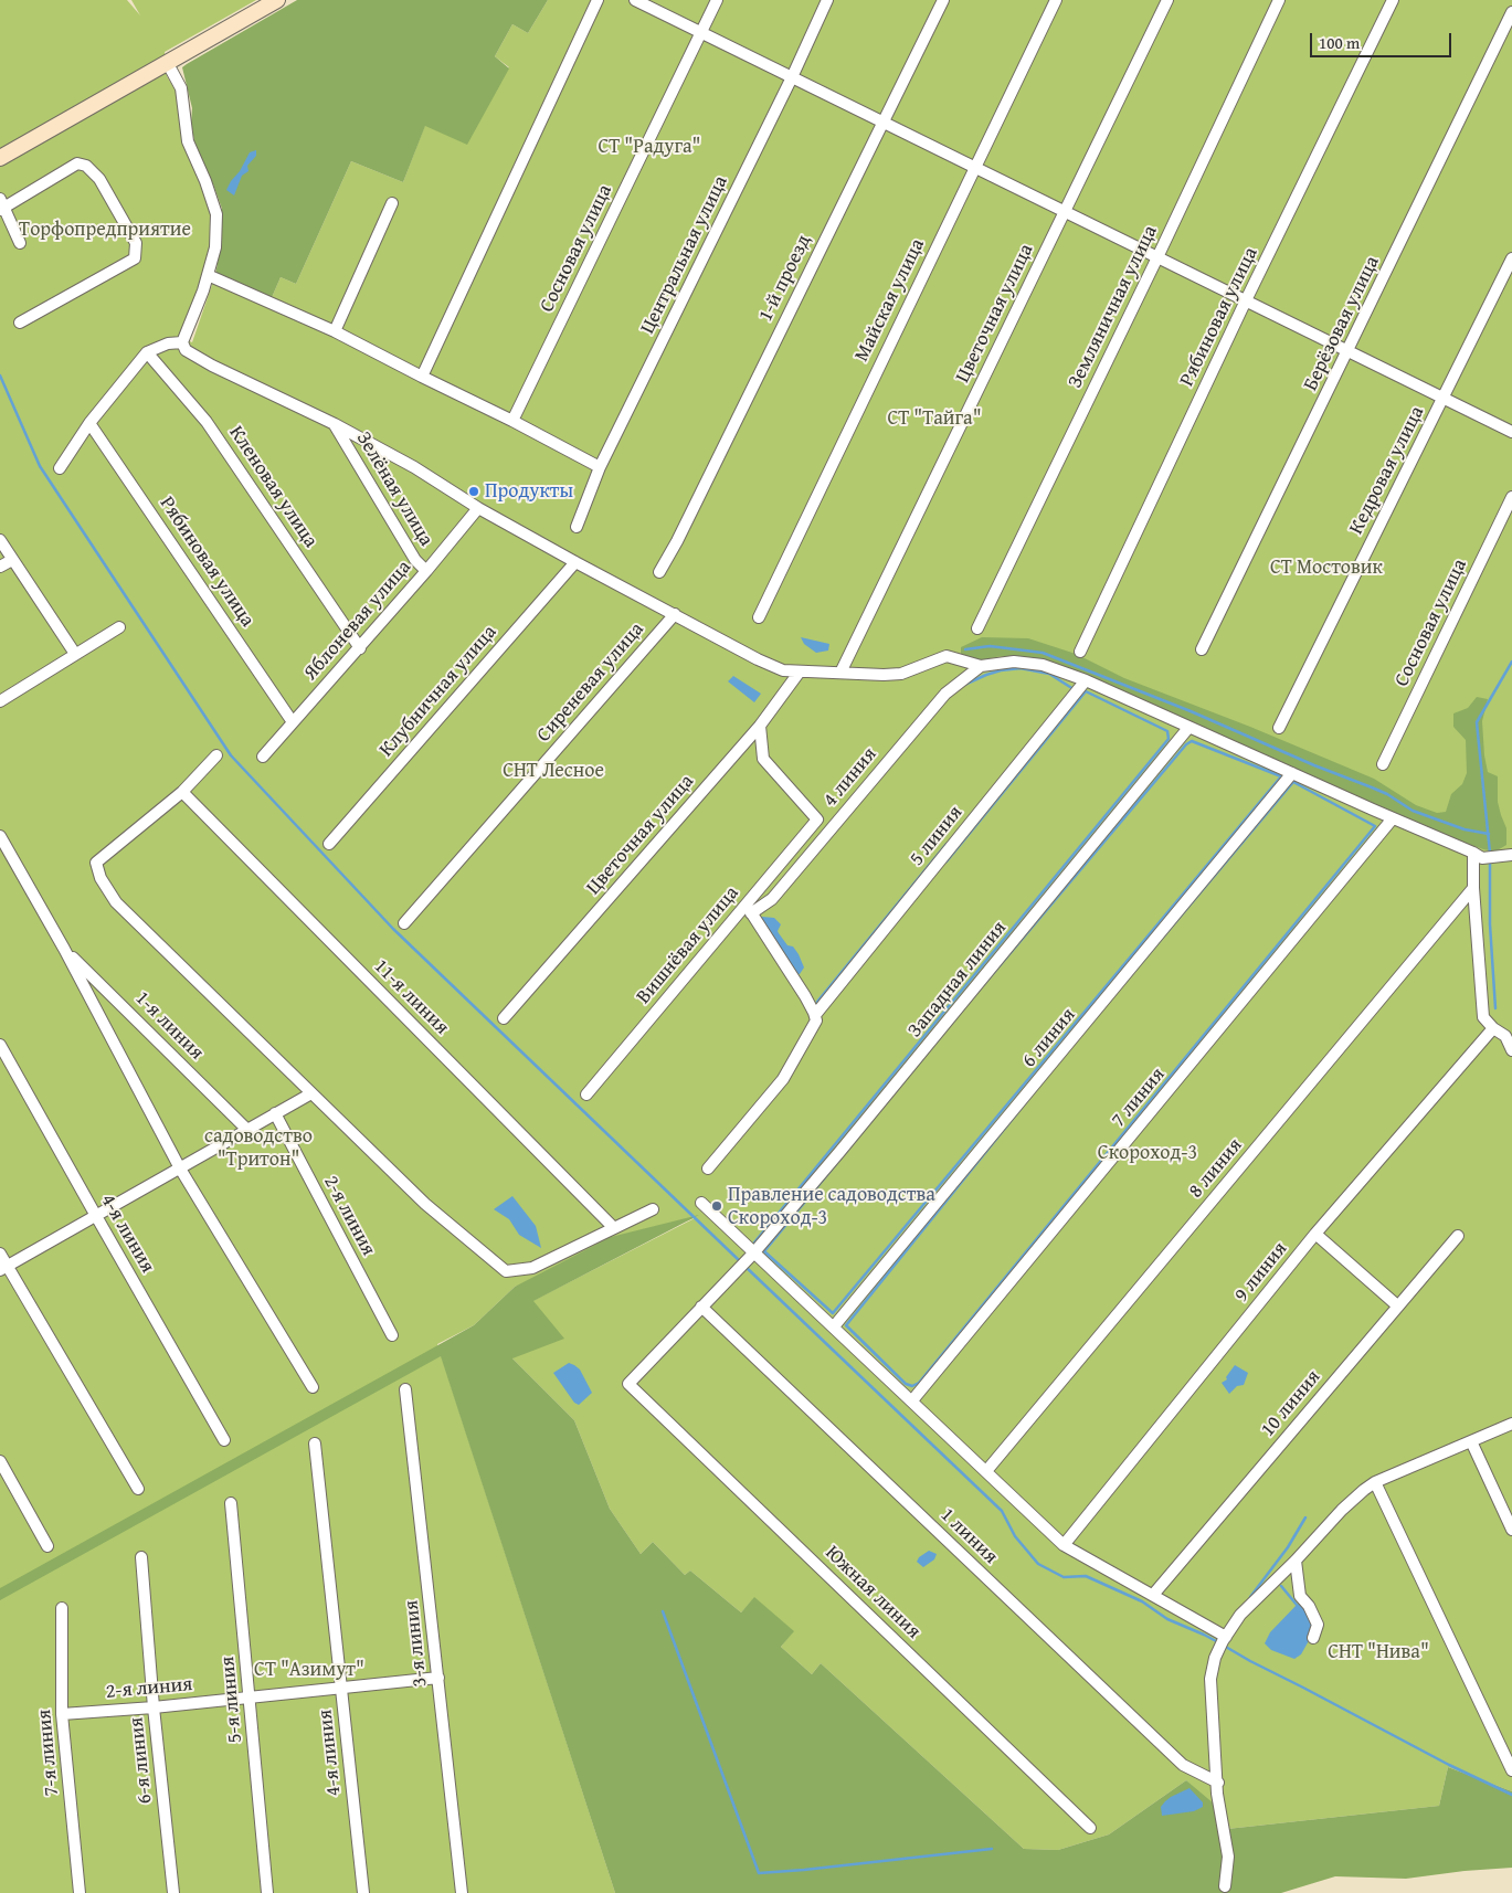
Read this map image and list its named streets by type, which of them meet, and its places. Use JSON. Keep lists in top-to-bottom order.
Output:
{
  "streets": {
    "street": [
      "Сосновая улица",
      "Центральная улица",
      "1-й проезд",
      "Майская улица",
      "Земляничная улица",
      "Цветочная улица",
      "Рябиновая улица",
      "Берёзовая улица",
      "Кедровая улица",
      "Кленовая улица",
      "Зелёная улица",
      "Яблоневая улица",
      "Сиреневая улица",
      "Клубничная улица",
      "4 линия",
      "5 линия",
      "Вишнёвая улица",
      "Западная линия",
      "11-я линия",
      "1-я линия",
      "6 линия",
      "7 линия",
      "8 линия",
      "2-я линия",
      "4-я линия",
      "9 линия",
      "10 линия",
      "1 линия",
      "Южная линия",
      "3-я линия",
      "5-я линия",
      "7-я линия",
      "6-я линия"
    ]
  },
  "crossings": [
    ["Цветочная улица", "Вишнёвая улица"],
    ["Рябиновая улица", "Яблоневая улица"],
    ["Кленовая улица", "Яблоневая улица"],
    ["Зелёная улица", "Яблоневая улица"],
    ["4 линия", "Вишнёвая улица"],
    ["Западная линия", "1 линия"],
    ["Западная линия", "Южная линия"],
    ["2-я линия", "4-я линия"],
    ["2-я линия", "3-я линия"],
    ["2-я линия", "5-я линия"],
    ["2-я линия", "7-я линия"],
    ["2-я линия", "6-я линия"]
  ],
  "parks": [
    "СТ \"Радуга\"",
    "Торфопредприятие",
    "СТ \"Тайга\"",
    "СТ Мостовик",
    "СНТ Лесное",
    "садоводство \"Тритон\"",
    "Скороход-3",
    "СНТ \"Нива\"",
    "СТ \"Азимут\""
  ],
  "places": ["Продукты", "Правление садоводства Скороход-3"],
  "scale_bar": "100 m"
}
